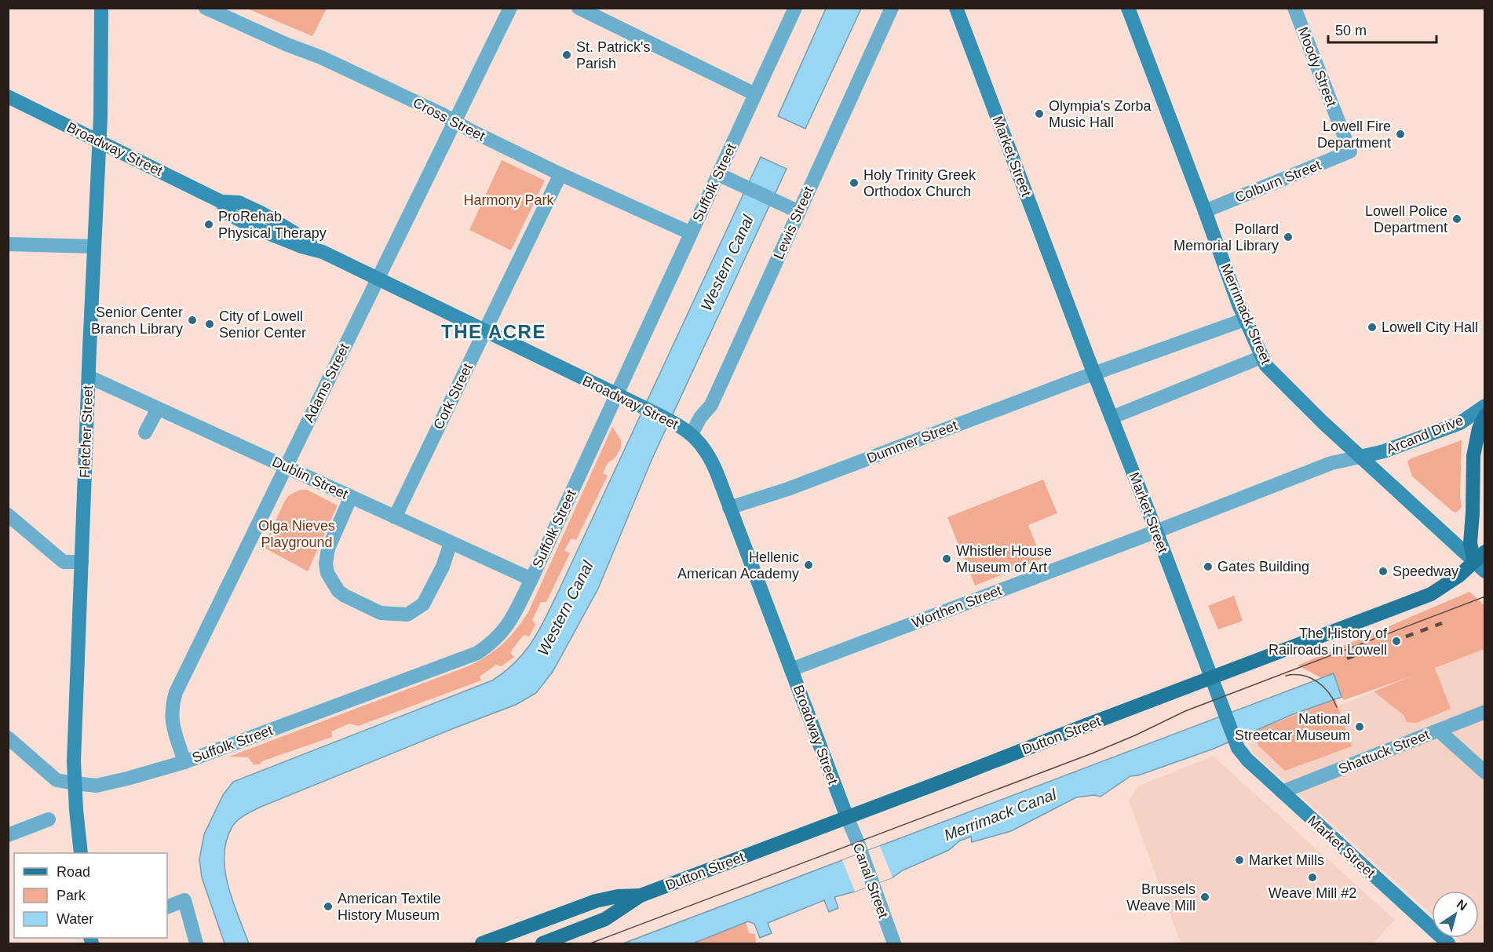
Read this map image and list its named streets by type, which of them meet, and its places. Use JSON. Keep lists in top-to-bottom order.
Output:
{
  "streets": {
    "main road": [
      "Broadway Street",
      "Market Street",
      "Merrimack Street",
      "Fletcher Street",
      "Arcand Drive",
      "Dutton Street"
    ],
    "street": [
      "Moody Street",
      "Cross Street",
      "Colburn Street",
      "Suffolk Street",
      "Lewis Street",
      "Adams Street",
      "Cork Street",
      "Dummer Street",
      "Dublin Street",
      "Worthen Street",
      "Shattuck Street",
      "Canal Street"
    ]
  },
  "crossings": [
    ["Moody Street", "Colburn Street"],
    ["Cross Street", "Suffolk Street"],
    ["Cross Street", "Adams Street"],
    ["Cross Street", "Cork Street"],
    ["Broadway Street", "Suffolk Street"],
    ["Broadway Street", "Lewis Street"],
    ["Broadway Street", "Adams Street"],
    ["Broadway Street", "Cork Street"],
    ["Broadway Street", "Fletcher Street"],
    ["Broadway Street", "Dummer Street"],
    ["Broadway Street", "Worthen Street"],
    ["Broadway Street", "Dutton Street"],
    ["Broadway Street", "Canal Street"],
    ["Market Street", "Dummer Street"],
    ["Market Street", "Worthen Street"],
    ["Market Street", "Dutton Street"],
    ["Market Street", "Shattuck Street"],
    ["Colburn Street", "Merrimack Street"],
    ["Suffolk Street", "Adams Street"],
    ["Suffolk Street", "Fletcher Street"],
    ["Suffolk Street", "Dublin Street"],
    ["Merrimack Street", "Arcand Drive"],
    ["Merrimack Street", "Dummer Street"],
    ["Merrimack Street", "Worthen Street"],
    ["Merrimack Street", "Dutton Street"],
    ["Adams Street", "Dublin Street"],
    ["Cork Street", "Dublin Street"],
    ["Fletcher Street", "Dublin Street"],
    ["Arcand Drive", "Worthen Street"],
    ["Arcand Drive", "Dutton Street"],
    ["Dutton Street", "Canal Street"]
  ],
  "districts": ["THE ACRE"],
  "water": ["Western Canal", "Merrimack Canal"],
  "parks": ["Harmony Park", "Olga Nieves Playground"],
  "places": [
    "St. Patrick's Parish",
    "Olympia's Zorba Music Hall",
    "Lowell Fire Department",
    "Holy Trinity Greek Orthodox Church",
    "Lowell Police Department",
    "ProRehab Physical Therapy",
    "Pollard Memorial Library",
    "Senior Center Branch Library",
    "City of Lowell Senior Center",
    "Lowell City Hall",
    "Whistler House Museum of Art",
    "Hellenic American Academy",
    "Gates Building",
    "Speedway",
    "The History of Railroads in Lowell",
    "National Streetcar Museum",
    "Market Mills",
    "Weave Mill #2",
    "Brussels Weave Mill",
    "American Textile History Museum"
  ],
  "legend": ["Road", "Park", "Water"],
  "scale_bar": "50 m",
  "north": "top right"
}
